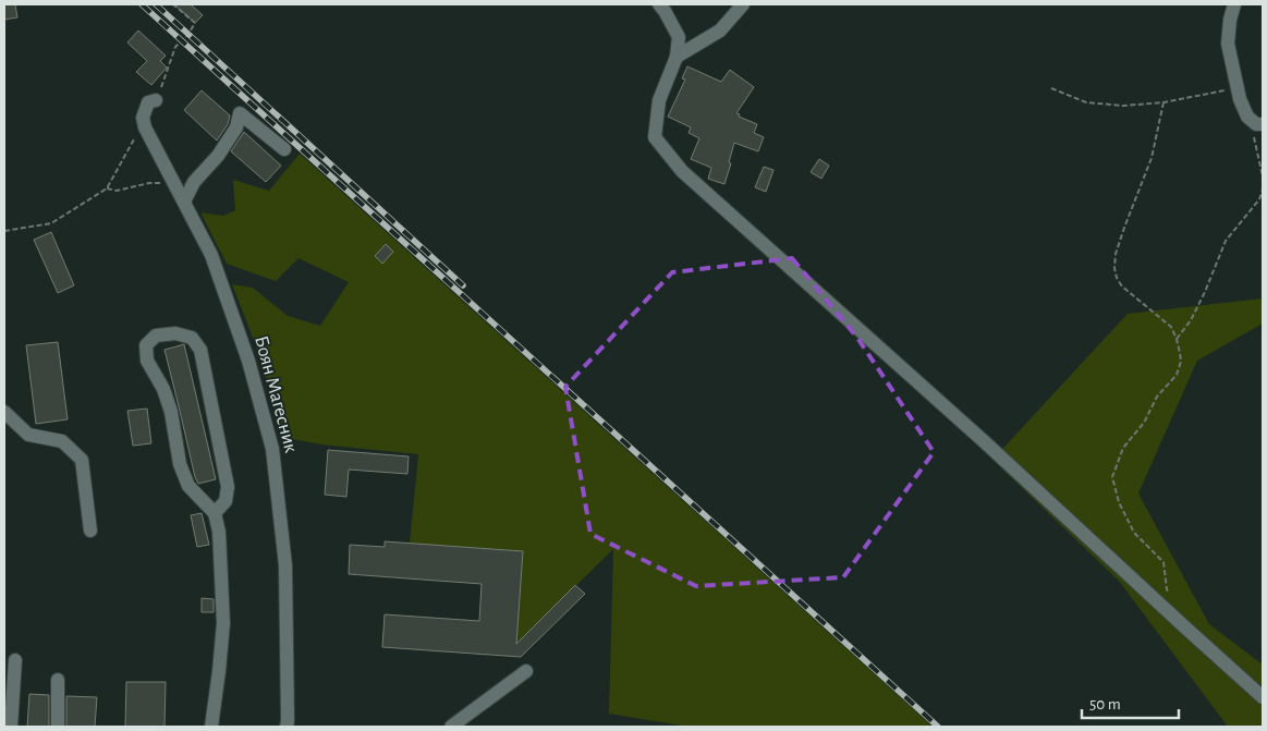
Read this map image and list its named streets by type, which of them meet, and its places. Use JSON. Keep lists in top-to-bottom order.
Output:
{
  "streets": {
    "street": ["Боян Магесник"]
  },
  "scale_bar": "50 m"
}
